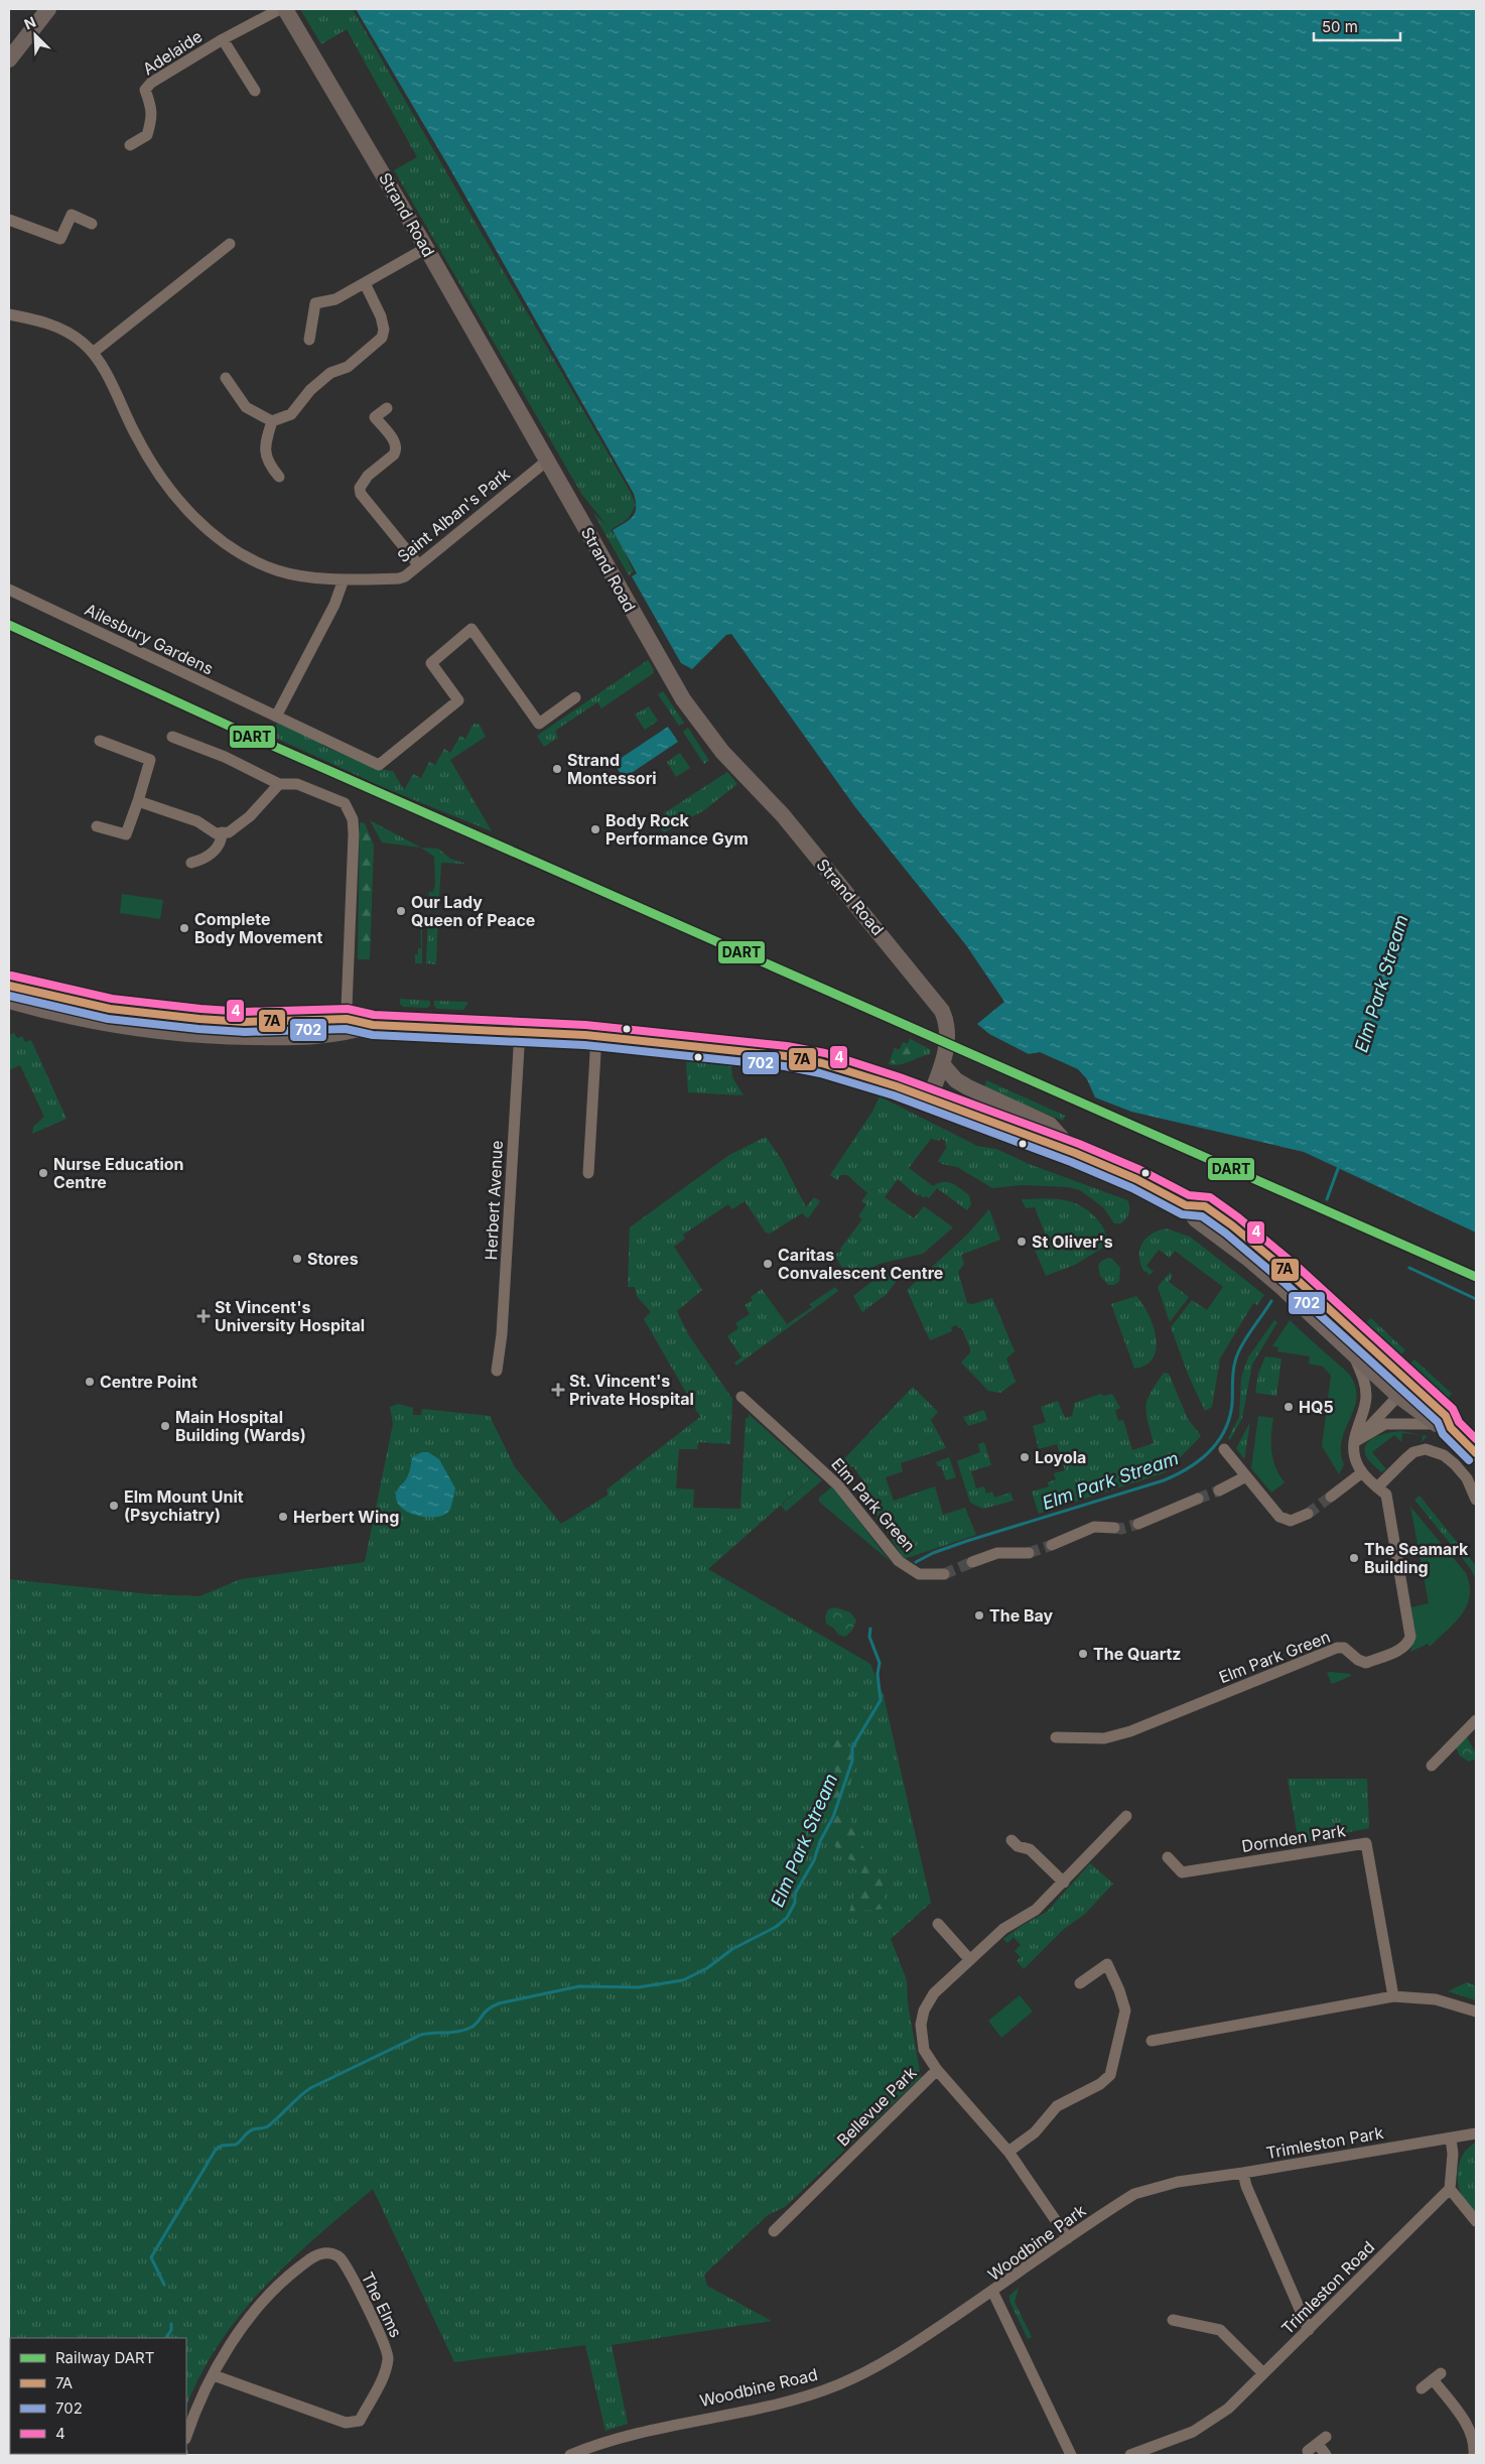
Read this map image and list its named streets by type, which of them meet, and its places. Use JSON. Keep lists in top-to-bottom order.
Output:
{
  "streets": {
    "main road": ["Strand Road"],
    "street": [
      "Adelaide",
      "Saint Alban's Park",
      "Ailesbury Gardens",
      "Herbert Avenue",
      "Elm Park Green",
      "Dornden Park",
      "Bellevue Park",
      "Trimleston Park",
      "Woodbine Park",
      "Trimleston Road",
      "The Elms",
      "Woodbine Road"
    ]
  },
  "crossings": [
    ["Strand Road", "Saint Alban's Park"],
    ["Bellevue Park", "Woodbine Park"],
    ["Trimleston Park", "Woodbine Park"],
    ["Woodbine Park", "Woodbine Road"]
  ],
  "water": ["Elm Park Stream"],
  "places": {
    "other": [
      "Strand Montessori",
      "Body Rock Performance Gym",
      "Our Lady Queen of Peace",
      "Complete Body Movement",
      "Nurse Education Centre",
      "St Oliver's",
      "Stores",
      "Caritas Convalescent Centre",
      "Centre Point",
      "HQ5",
      "Main Hospital Building (Wards)",
      "Loyola",
      "Elm Mount Unit (Psychiatry)",
      "Herbert Wing",
      "The Seamark Building",
      "The Bay",
      "The Quartz"
    ],
    "health": ["St Vincent's University Hospital", "St. Vincent's Private Hospital"]
  },
  "lines": [
    "rail line DART",
    "transit line 4",
    "transit line 7A",
    "transit line 702"
  ],
  "legend": [
    "Railway DART",
    "7A",
    "702",
    "4"
  ],
  "scale_bar": "50 m",
  "north": "top left"
}
